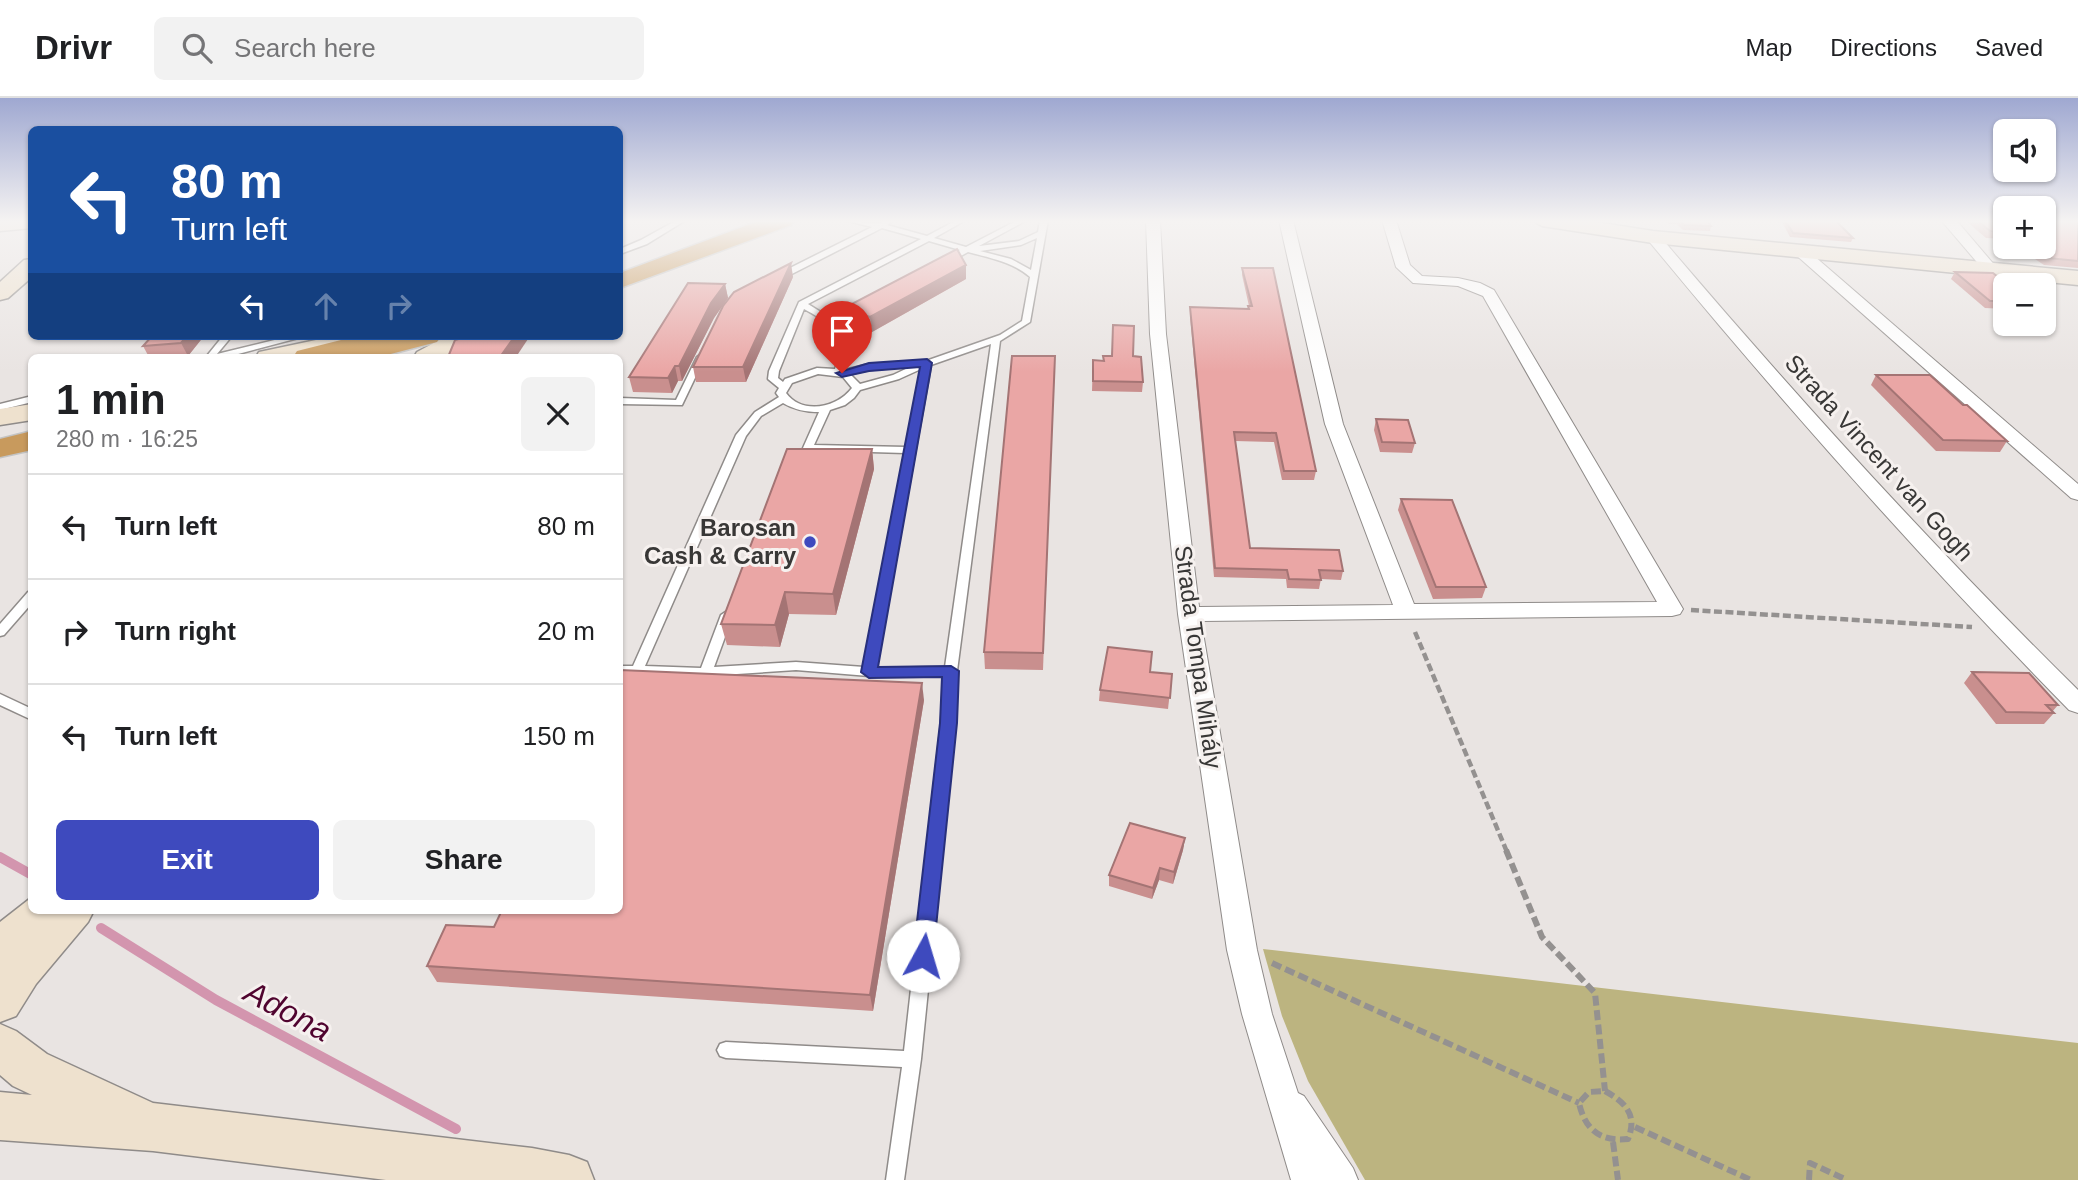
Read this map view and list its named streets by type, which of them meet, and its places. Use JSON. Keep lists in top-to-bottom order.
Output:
{
  "streets": {
    "street": ["Strada Vincent van Gogh", "Strada Tompa Mihály"]
  },
  "water": ["Adona"],
  "places": ["Barosan Cash & Carry"],
  "page": {
    "header": "Drivr",
    "search": "Search here",
    "nav": ["Map", "Directions", "Saved"],
    "map_buttons": ["+", "−"],
    "turn": ["80 m", "Turn left"],
    "heading": ["1 min", "280 m · 16:25"],
    "list": [
      {
        "name": "Turn left",
        "value": "80 m"
      },
      {
        "name": "Turn right",
        "value": "20 m"
      },
      {
        "name": "Turn left",
        "value": "150 m"
      }
    ],
    "buttons": ["Exit", "Share"]
  }
}
